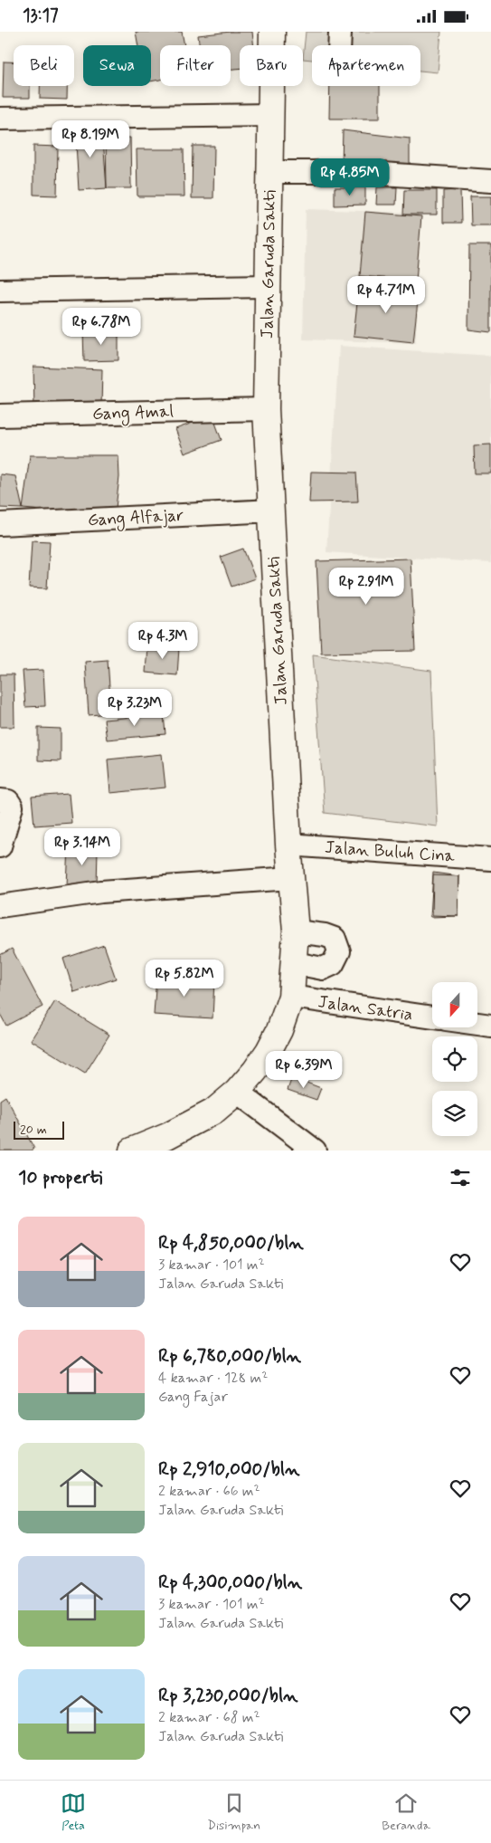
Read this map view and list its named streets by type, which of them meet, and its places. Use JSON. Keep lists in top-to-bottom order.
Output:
{
  "streets": {
    "highway": ["Jalan Garuda Sakti"],
    "street": [
      "Gang Amal",
      "Gang Alfajar",
      "Jalan Buluh Cina",
      "Jalan Satria"
    ]
  },
  "crossings": [
    ["Jalan Garuda Sakti", "Gang Amal"],
    ["Jalan Garuda Sakti", "Gang Alfajar"],
    ["Jalan Garuda Sakti", "Jalan Buluh Cina"],
    ["Jalan Garuda Sakti", "Jalan Satria"]
  ],
  "scale_bar": "20 m",
  "north": "bottom",
  "page": {
    "status": "13:17",
    "chip": [
      "Beli",
      "Sewa",
      "Filter",
      "Baru",
      "Apartemen"
    ],
    "price": [
      "Rp 8.19M",
      "Rp 4.85M",
      "Rp 4.71M",
      "Rp 6.78M",
      "Rp 2.91M",
      "Rp 4.3M",
      "Rp 3.23M",
      "Rp 3.14M",
      "Rp 5.82M",
      "Rp 6.39M"
    ],
    "scale": "20 m",
    "heading": "10 properti",
    "list": [
      {
        "name": "Rp 4,850,000/bln",
        "note": "3 kamar · 101 m² · Jalan Garuda Sakti"
      },
      {
        "name": "Rp 6,780,000/bln",
        "note": "4 kamar · 128 m² · Gang Fajar"
      },
      {
        "name": "Rp 2,910,000/bln",
        "note": "2 kamar · 66 m² · Jalan Garuda Sakti"
      },
      {
        "name": "Rp 4,300,000/bln",
        "note": "3 kamar · 101 m² · Jalan Garuda Sakti"
      },
      {
        "name": "Rp 3,230,000/bln",
        "note": "2 kamar · 68 m² · Jalan Garuda Sakti"
      }
    ],
    "tabs": ["Peta", "Disimpan", "Beranda"]
  }
}
